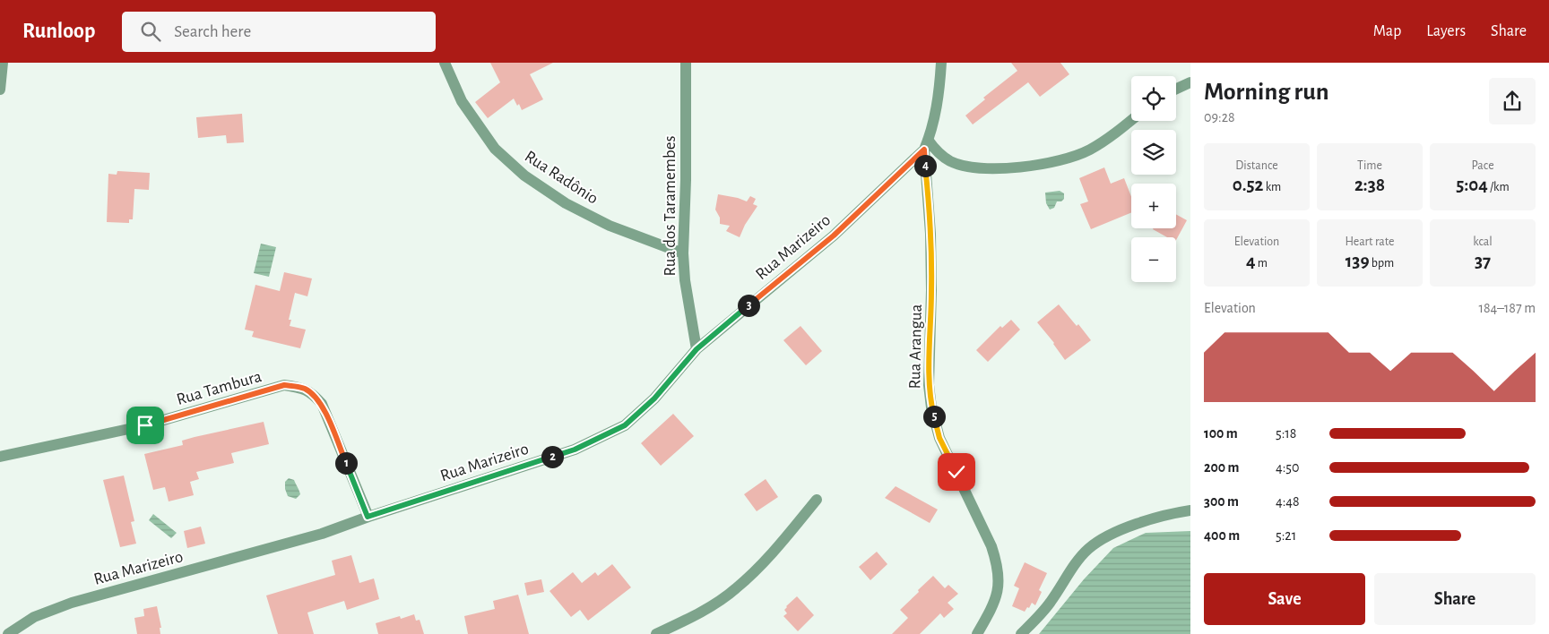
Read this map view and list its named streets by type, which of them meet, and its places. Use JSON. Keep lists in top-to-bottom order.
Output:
{
  "streets": {
    "street": [
      "Rua Radônio",
      "Rua dos Taramembes",
      "Rua Marizeiro",
      "Rua Arangua",
      "Rua Tambura"
    ]
  },
  "crossings": [
    ["Rua Radônio", "Rua dos Taramembes"],
    ["Rua dos Taramembes", "Rua Marizeiro"],
    ["Rua Marizeiro", "Rua Arangua"],
    ["Rua Marizeiro", "Rua Tambura"]
  ],
  "page": {
    "header": "Runloop",
    "search": "Search here",
    "nav": ["Map", "Layers", "Share"],
    "heading": ["Morning run", "09:28"],
    "map_buttons": ["+", "−"],
    "stats": [
      ["Distance", "0.52 km"],
      ["Time", "2:38"],
      ["Pace", "5:04 /km"],
      ["Elevation", "4 m"],
      ["Heart rate", "139 bpm"],
      ["kcal", "37"]
    ],
    "pins": [
      "4",
      "3",
      "5",
      "2",
      "1"
    ],
    "chart": ["Elevation", "184–187 m"],
    "list": [
      {
        "name": "100 m",
        "note": "5:18"
      },
      {
        "name": "200 m",
        "note": "4:50"
      },
      {
        "name": "300 m",
        "note": "4:48"
      },
      {
        "name": "400 m",
        "note": "5:21"
      }
    ],
    "buttons": ["Save", "Share"]
  }
}
